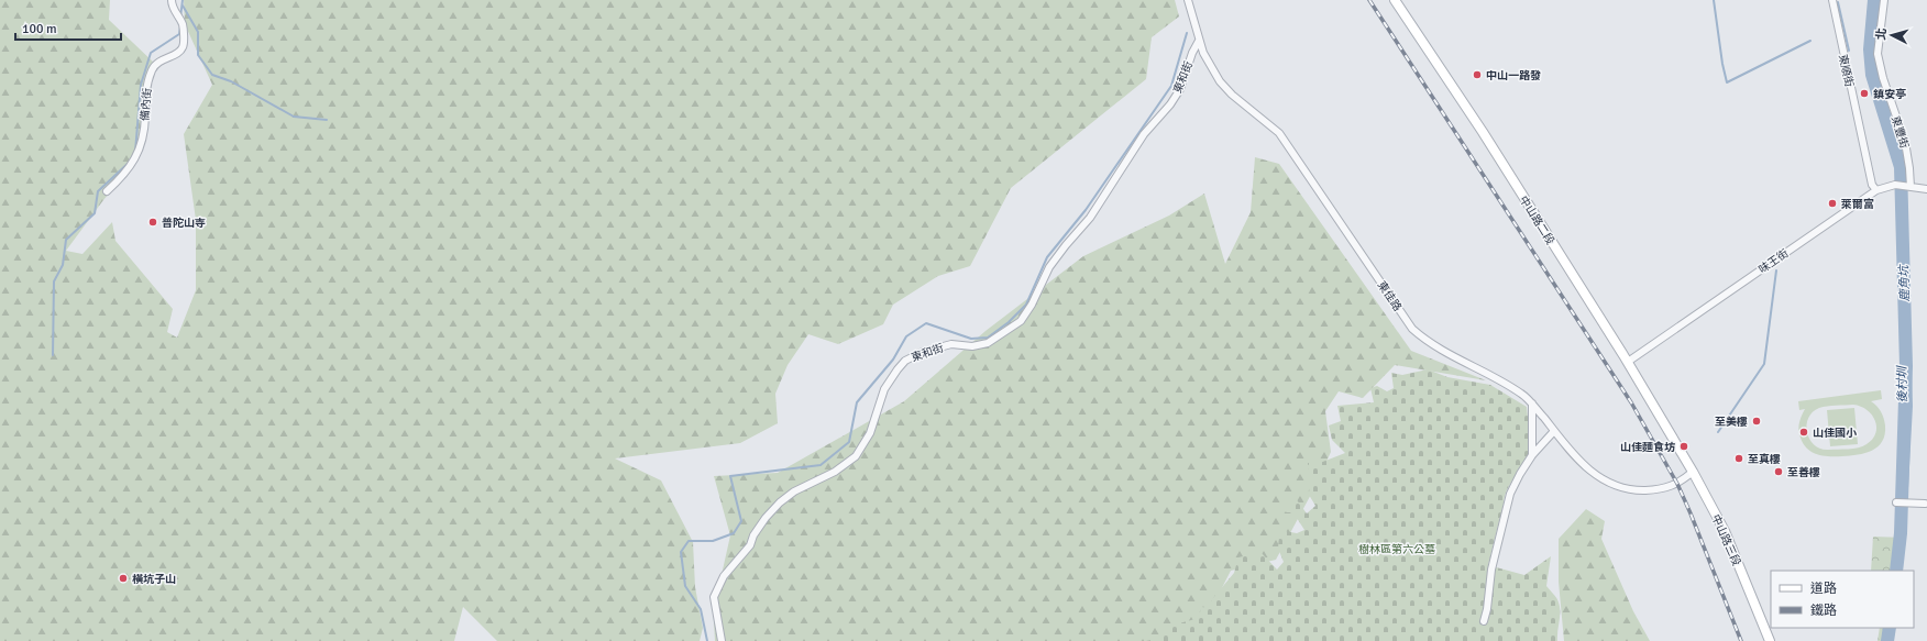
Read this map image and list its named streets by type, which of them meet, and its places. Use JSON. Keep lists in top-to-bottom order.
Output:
{
  "streets": {
    "main road": ["中山路二段", "中山路三段"],
    "street": [
      "東順街",
      "東和街",
      "備內街",
      "東豐街",
      "味王街",
      "東佳路"
    ]
  },
  "crossings": [
    ["東順街", "味王街"],
    ["東和街", "東佳路"],
    ["東豐街", "味王街"],
    ["中山路二段", "味王街"],
    ["中山路二段", "中山路三段"],
    ["東佳路", "中山路三段"]
  ],
  "water": ["鹿角坑", "後村圳"],
  "parks": ["樹林區第六公墓"],
  "places": [
    "中山一路發",
    "鎮安亭",
    "萊爾富",
    "普陀山寺",
    "至美樓",
    "山佳國小",
    "山佳麵食坊",
    "至真樓",
    "至善樓",
    "橫坑子山"
  ],
  "legend": ["道路", "鐵路"],
  "scale_bar": "100 m",
  "north": "left"
}
